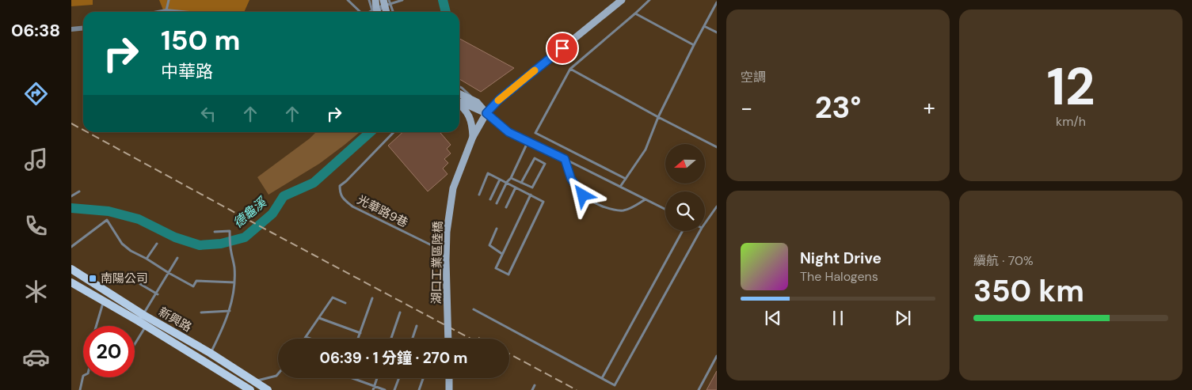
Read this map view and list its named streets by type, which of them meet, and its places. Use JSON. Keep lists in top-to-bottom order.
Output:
{
  "streets": {
    "main road": ["新興路"],
    "street": ["湖口工業區陸橋"],
    "lane": ["光華路9巷"]
  },
  "water": ["德龜溪"],
  "places": {
    "transit": ["南陽公司"]
  },
  "north": "left",
  "page": {
    "tabs": "06:38",
    "tile": [
      "空調",
      ["12", "km/h"],
      ["續航 · 70%", "350 km"]
    ],
    "turn": ["150 m", "中華路"],
    "heat": ["−", "23°", "+"],
    "song": ["Night Drive", "The Halogens"],
    "limit": "20",
    "trip": "06:39 · 1 分鐘 · 270 m"
  }
}
